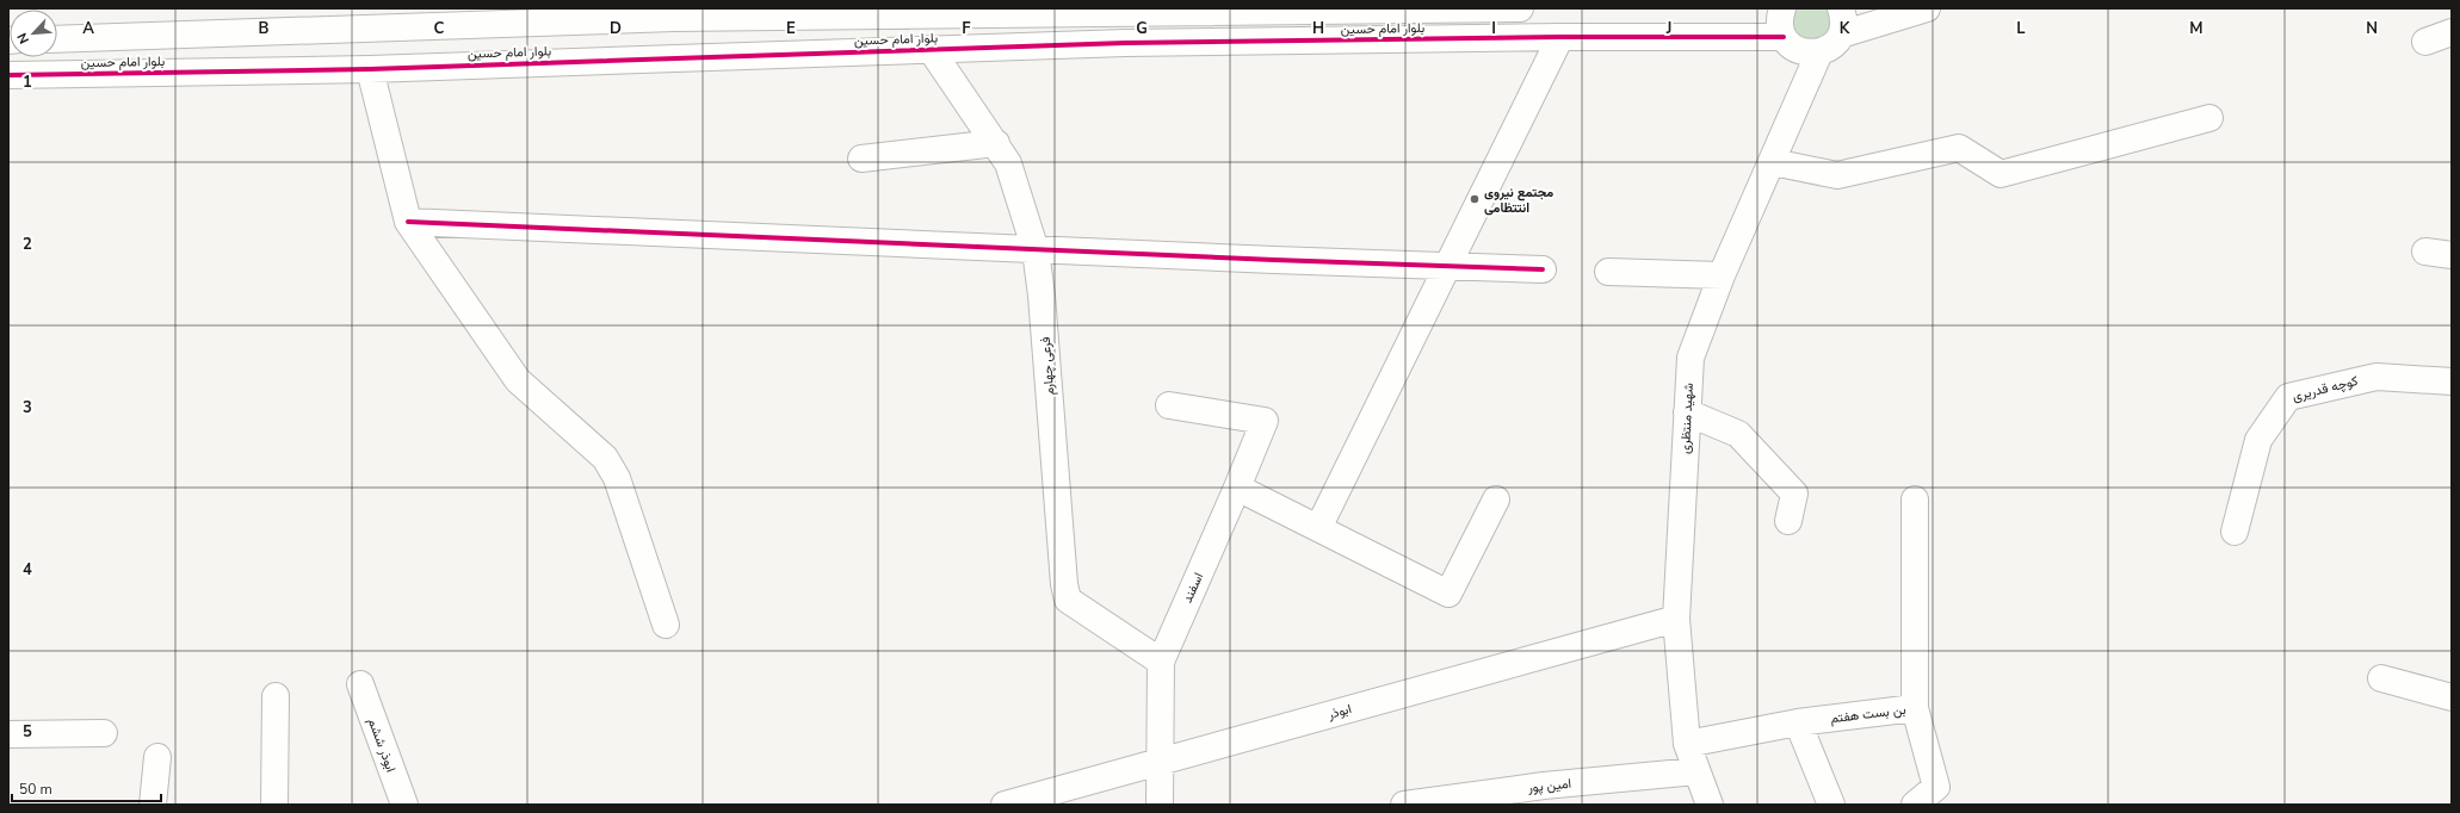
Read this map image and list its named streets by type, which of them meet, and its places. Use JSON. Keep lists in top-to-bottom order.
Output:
{
  "streets": {
    "street": [
      "بلوار امام حسین",
      "فرعی چهارم",
      "کوچه قدریری",
      "شهید منتظری",
      "اسفند",
      "ابوذر",
      "بن بست هفتم",
      "ابوذر ششم",
      "امین پور"
    ]
  },
  "crossings": [
    ["بلوار امام حسین", "فرعی چهارم"],
    ["فرعی چهارم", "اسفند"],
    ["شهید منتظری", "ابوذر"],
    ["شهید منتظری", "بن بست هفتم"],
    ["شهید منتظری", "امین پور"],
    ["اسفند", "ابوذر"]
  ],
  "places": ["مجتمع نیروی انتتظامی"],
  "scale_bar": "50 m",
  "north": "bottom left",
  "grid": {
    "columns": [
      "A",
      "B",
      "C",
      "D",
      "E",
      "F",
      "G",
      "H",
      "I",
      "J",
      "K",
      "L",
      "M",
      "N"
    ],
    "rows": [
      "1",
      "2",
      "3",
      "4",
      "5"
    ]
  }
}
